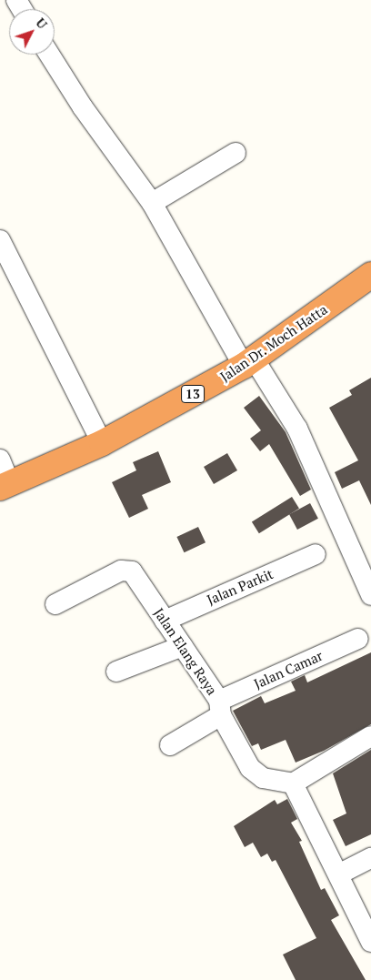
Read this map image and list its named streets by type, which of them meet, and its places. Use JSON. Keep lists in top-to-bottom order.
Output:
{
  "streets": {
    "highway": ["Jalan Dr. Moch Hatta", "13"],
    "street": ["Jalan Parkit", "Jalan Elang Raya", "Jalan Camar"]
  },
  "crossings": [
    ["Jalan Parkit", "Jalan Elang Raya"],
    ["Jalan Elang Raya", "Jalan Camar"]
  ],
  "north": "top right"
}
